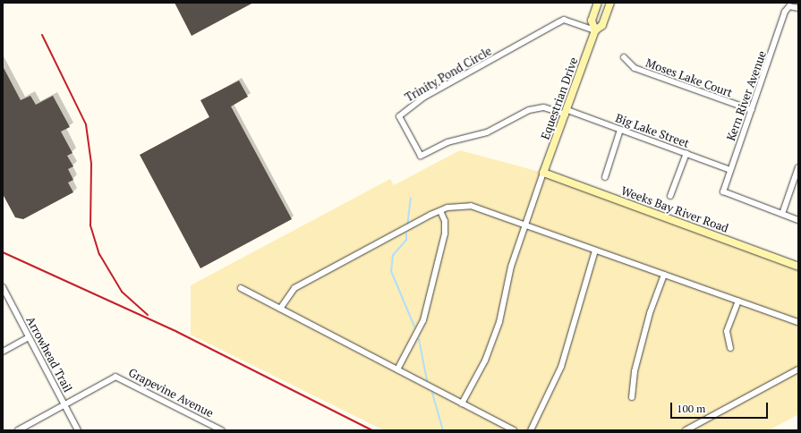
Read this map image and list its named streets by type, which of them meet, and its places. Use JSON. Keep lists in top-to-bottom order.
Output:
{
  "streets": {
    "street": [
      "Trinity Pond Circle",
      "Moses Lake Court",
      "Kern River Avenue",
      "Equestrian Drive",
      "Big Lake Street",
      "Weeks Bay River Road",
      "Arrowhead Trail",
      "Grapevine Avenue"
    ]
  },
  "crossings": [
    ["Trinity Pond Circle", "Equestrian Drive"],
    ["Trinity Pond Circle", "Big Lake Street"],
    ["Moses Lake Court", "Kern River Avenue"],
    ["Kern River Avenue", "Big Lake Street"],
    ["Equestrian Drive", "Big Lake Street"],
    ["Equestrian Drive", "Weeks Bay River Road"],
    ["Arrowhead Trail", "Grapevine Avenue"]
  ],
  "scale_bar": "100 m"
}
